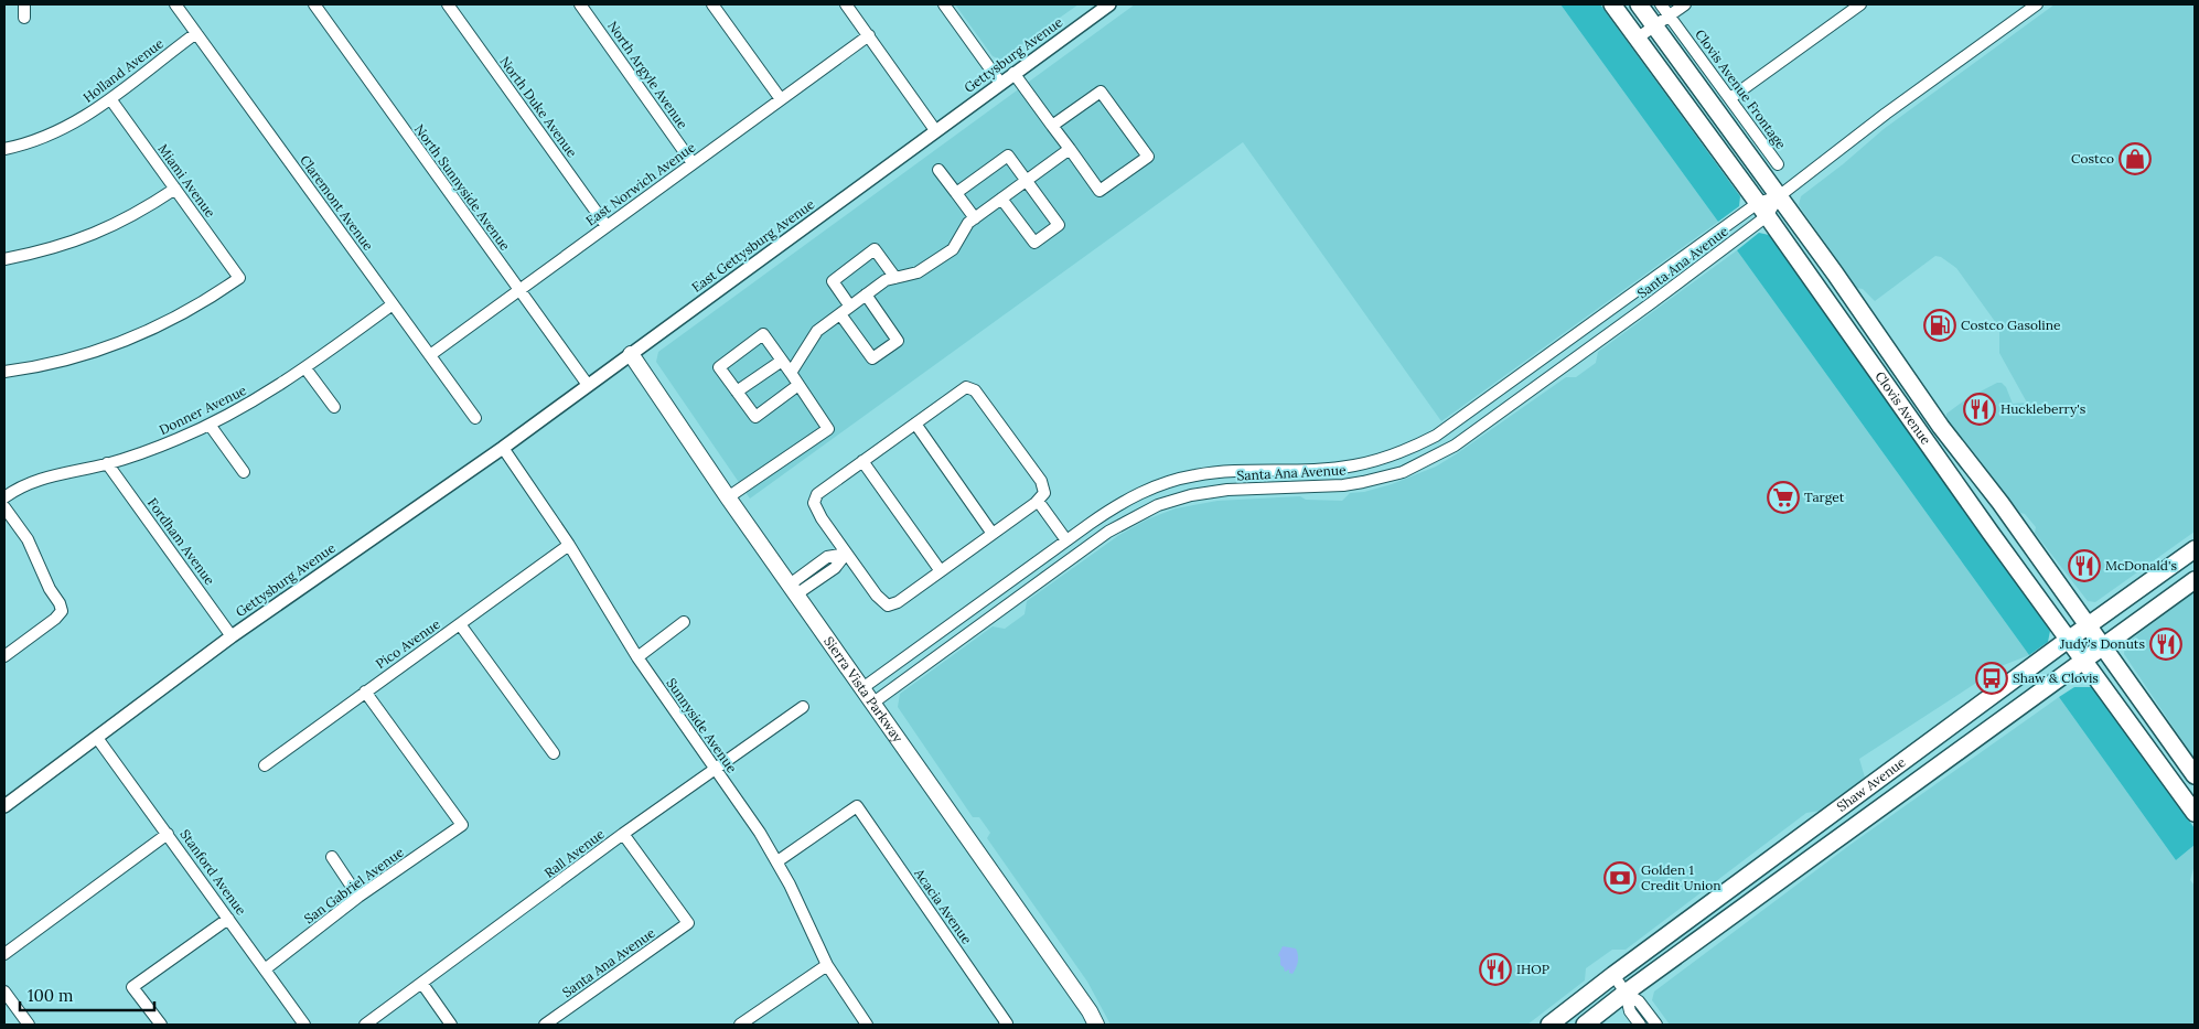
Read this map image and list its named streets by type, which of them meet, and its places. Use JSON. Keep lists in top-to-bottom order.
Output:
{
  "streets": {
    "main road": ["Clovis Avenue", "Sierra Vista Parkway", "Shaw Avenue"],
    "street": [
      "Gettysburg Avenue",
      "Holland Avenue",
      "North Argyle Avenue",
      "Clovis Avenue Frontage",
      "North Duke Avenue",
      "Miami Avenue",
      "East Norwich Avenue",
      "North Sunnyside Avenue",
      "Claremont Avenue",
      "East Gettysburg Avenue",
      "Santa Ana Avenue",
      "Donner Avenue",
      "Fordham Avenue",
      "Pico Avenue",
      "Sunnyside Avenue",
      "Rall Avenue",
      "Stanford Avenue",
      "San Gabriel Avenue",
      "Acacia Avenue"
    ]
  },
  "crossings": [
    ["Gettysburg Avenue", "North Sunnyside Avenue"],
    ["Gettysburg Avenue", "East Gettysburg Avenue"],
    ["Gettysburg Avenue", "Fordham Avenue"],
    ["Gettysburg Avenue", "Sunnyside Avenue"],
    ["Gettysburg Avenue", "Stanford Avenue"],
    ["Holland Avenue", "Miami Avenue"],
    ["Holland Avenue", "Claremont Avenue"],
    ["North Argyle Avenue", "East Norwich Avenue"],
    ["North Duke Avenue", "East Norwich Avenue"],
    ["East Norwich Avenue", "North Sunnyside Avenue"],
    ["East Norwich Avenue", "Claremont Avenue"],
    ["North Sunnyside Avenue", "East Gettysburg Avenue"],
    ["Claremont Avenue", "Donner Avenue"],
    ["East Gettysburg Avenue", "Sierra Vista Parkway"],
    ["Santa Ana Avenue", "Clovis Avenue"],
    ["Santa Ana Avenue", "Sierra Vista Parkway"],
    ["Santa Ana Avenue", "Rall Avenue"],
    ["Clovis Avenue", "Shaw Avenue"],
    ["Donner Avenue", "Fordham Avenue"],
    ["Pico Avenue", "Sunnyside Avenue"],
    ["Pico Avenue", "San Gabriel Avenue"],
    ["Sunnyside Avenue", "Rall Avenue"],
    ["Sunnyside Avenue", "Acacia Avenue"],
    ["Stanford Avenue", "San Gabriel Avenue"]
  ],
  "places": {
    "shop": ["Costco"],
    "fuel station": ["Costco Gasoline"],
    "restaurant": [
      "Huckleberry's",
      "McDonald's",
      "Judy's Donuts",
      "IHOP"
    ],
    "supermarket": ["Target"],
    "bus stop": ["Shaw & Clovis"],
    "bank": ["Golden 1 Credit Union"]
  },
  "scale_bar": "100 m"
}
